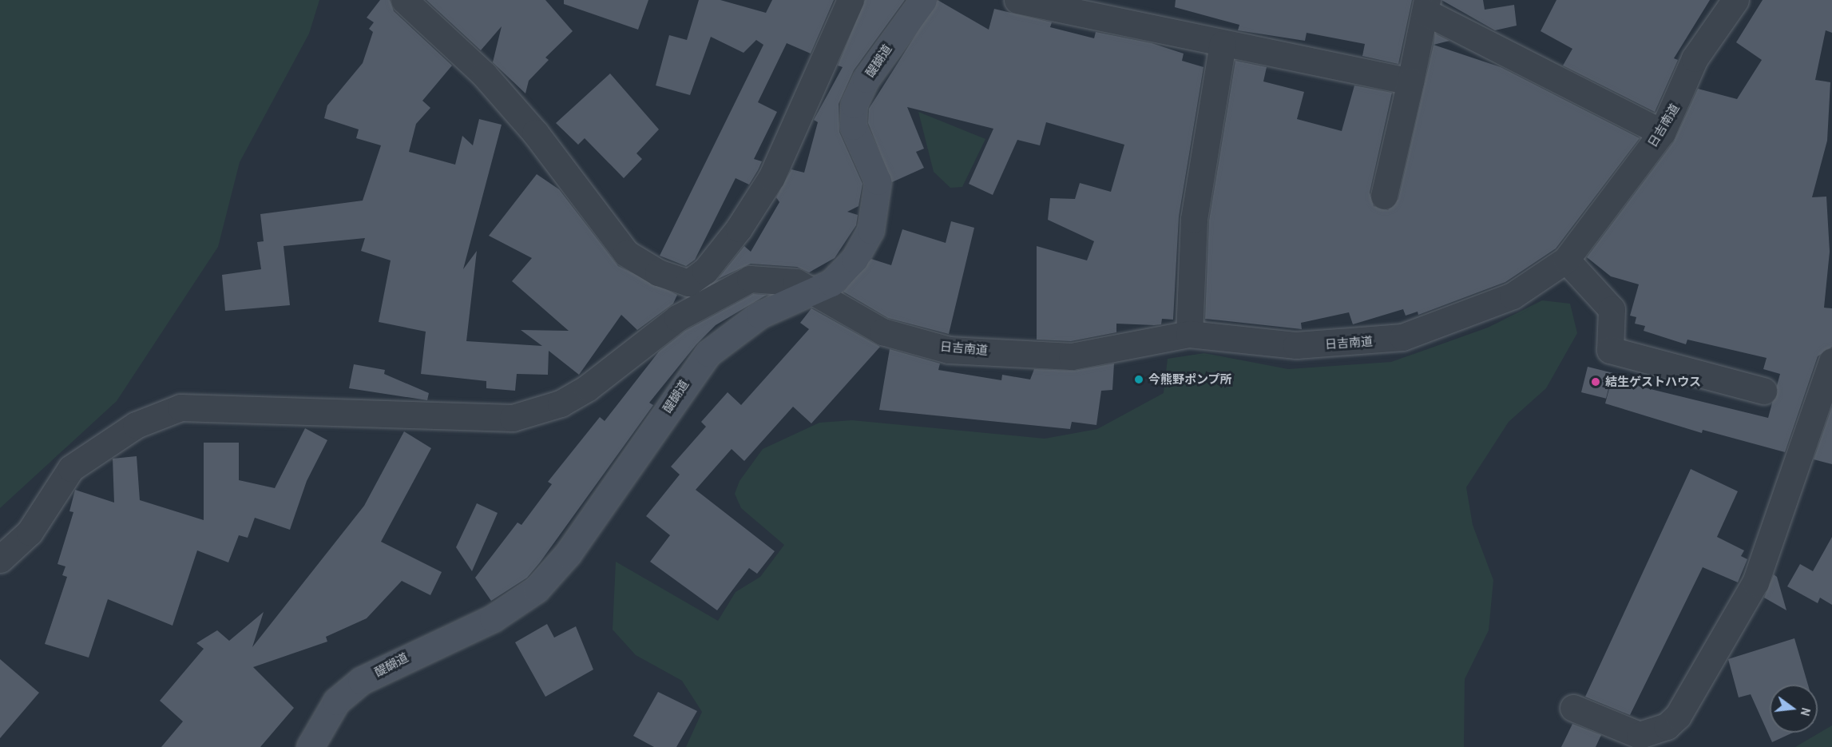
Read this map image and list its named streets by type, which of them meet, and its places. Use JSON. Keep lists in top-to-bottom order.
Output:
{
  "streets": {
    "main road": ["醍醐道"],
    "street": ["日吉南道"]
  },
  "crossings": [
    ["醍醐道", "日吉南道"]
  ],
  "places": ["今熊野ポンプ所", "結生ゲストハウス"],
  "north": "right"
}
